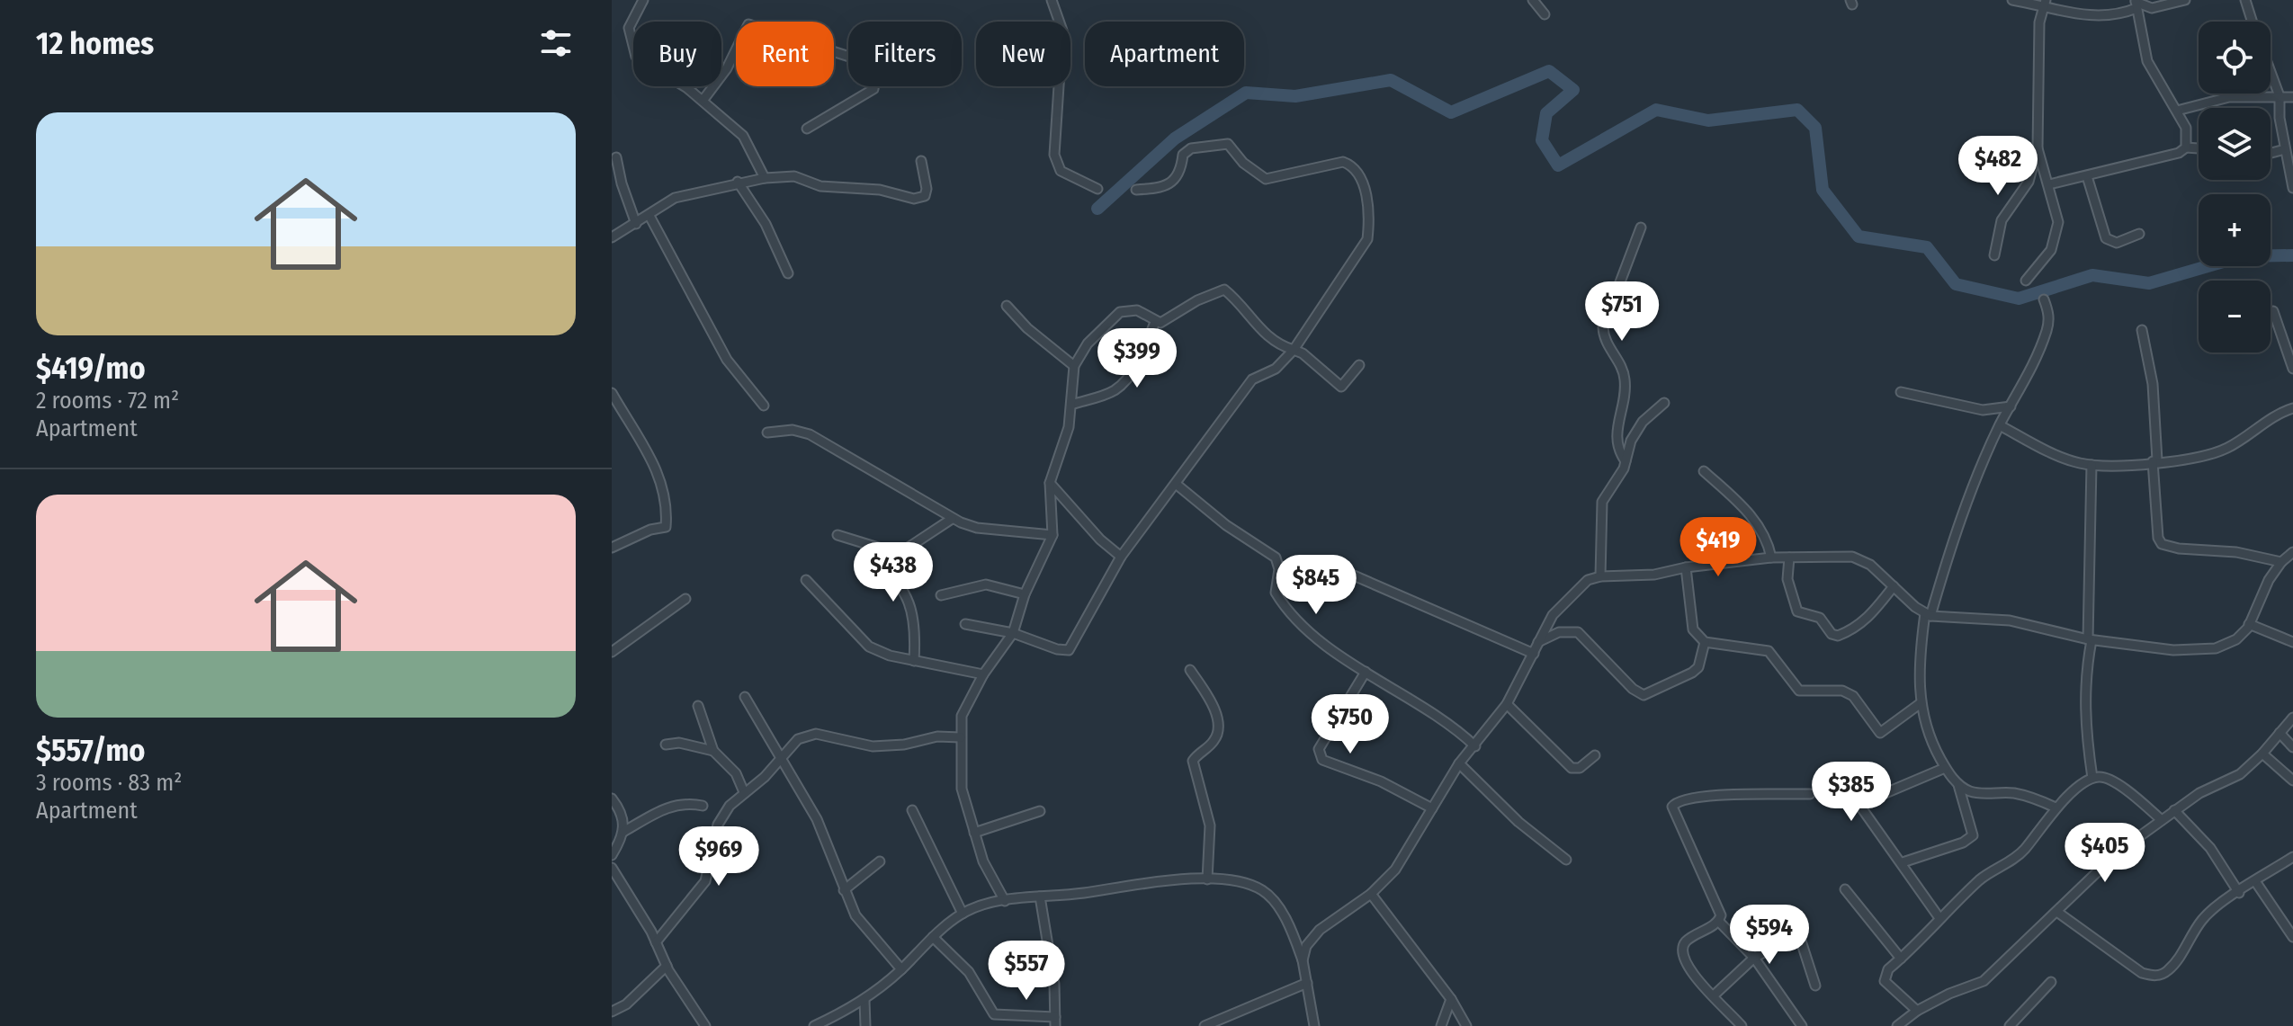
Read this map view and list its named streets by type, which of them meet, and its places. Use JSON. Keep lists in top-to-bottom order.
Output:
{
  "page": {
    "heading": "12 homes",
    "map_buttons": ["+", "−"],
    "chip": [
      "Buy",
      "Rent",
      "Filters",
      "New",
      "Apartment"
    ],
    "list": [
      {
        "name": "$419/mo",
        "note": "2 rooms · 72 m² · Apartment"
      },
      {
        "name": "$557/mo",
        "note": "3 rooms · 83 m² · Apartment"
      }
    ],
    "price": [
      "$482",
      "$751",
      "$399",
      "$419",
      "$438",
      "$845",
      "$750",
      "$385",
      "$405",
      "$969",
      "$594",
      "$557"
    ]
  }
}
